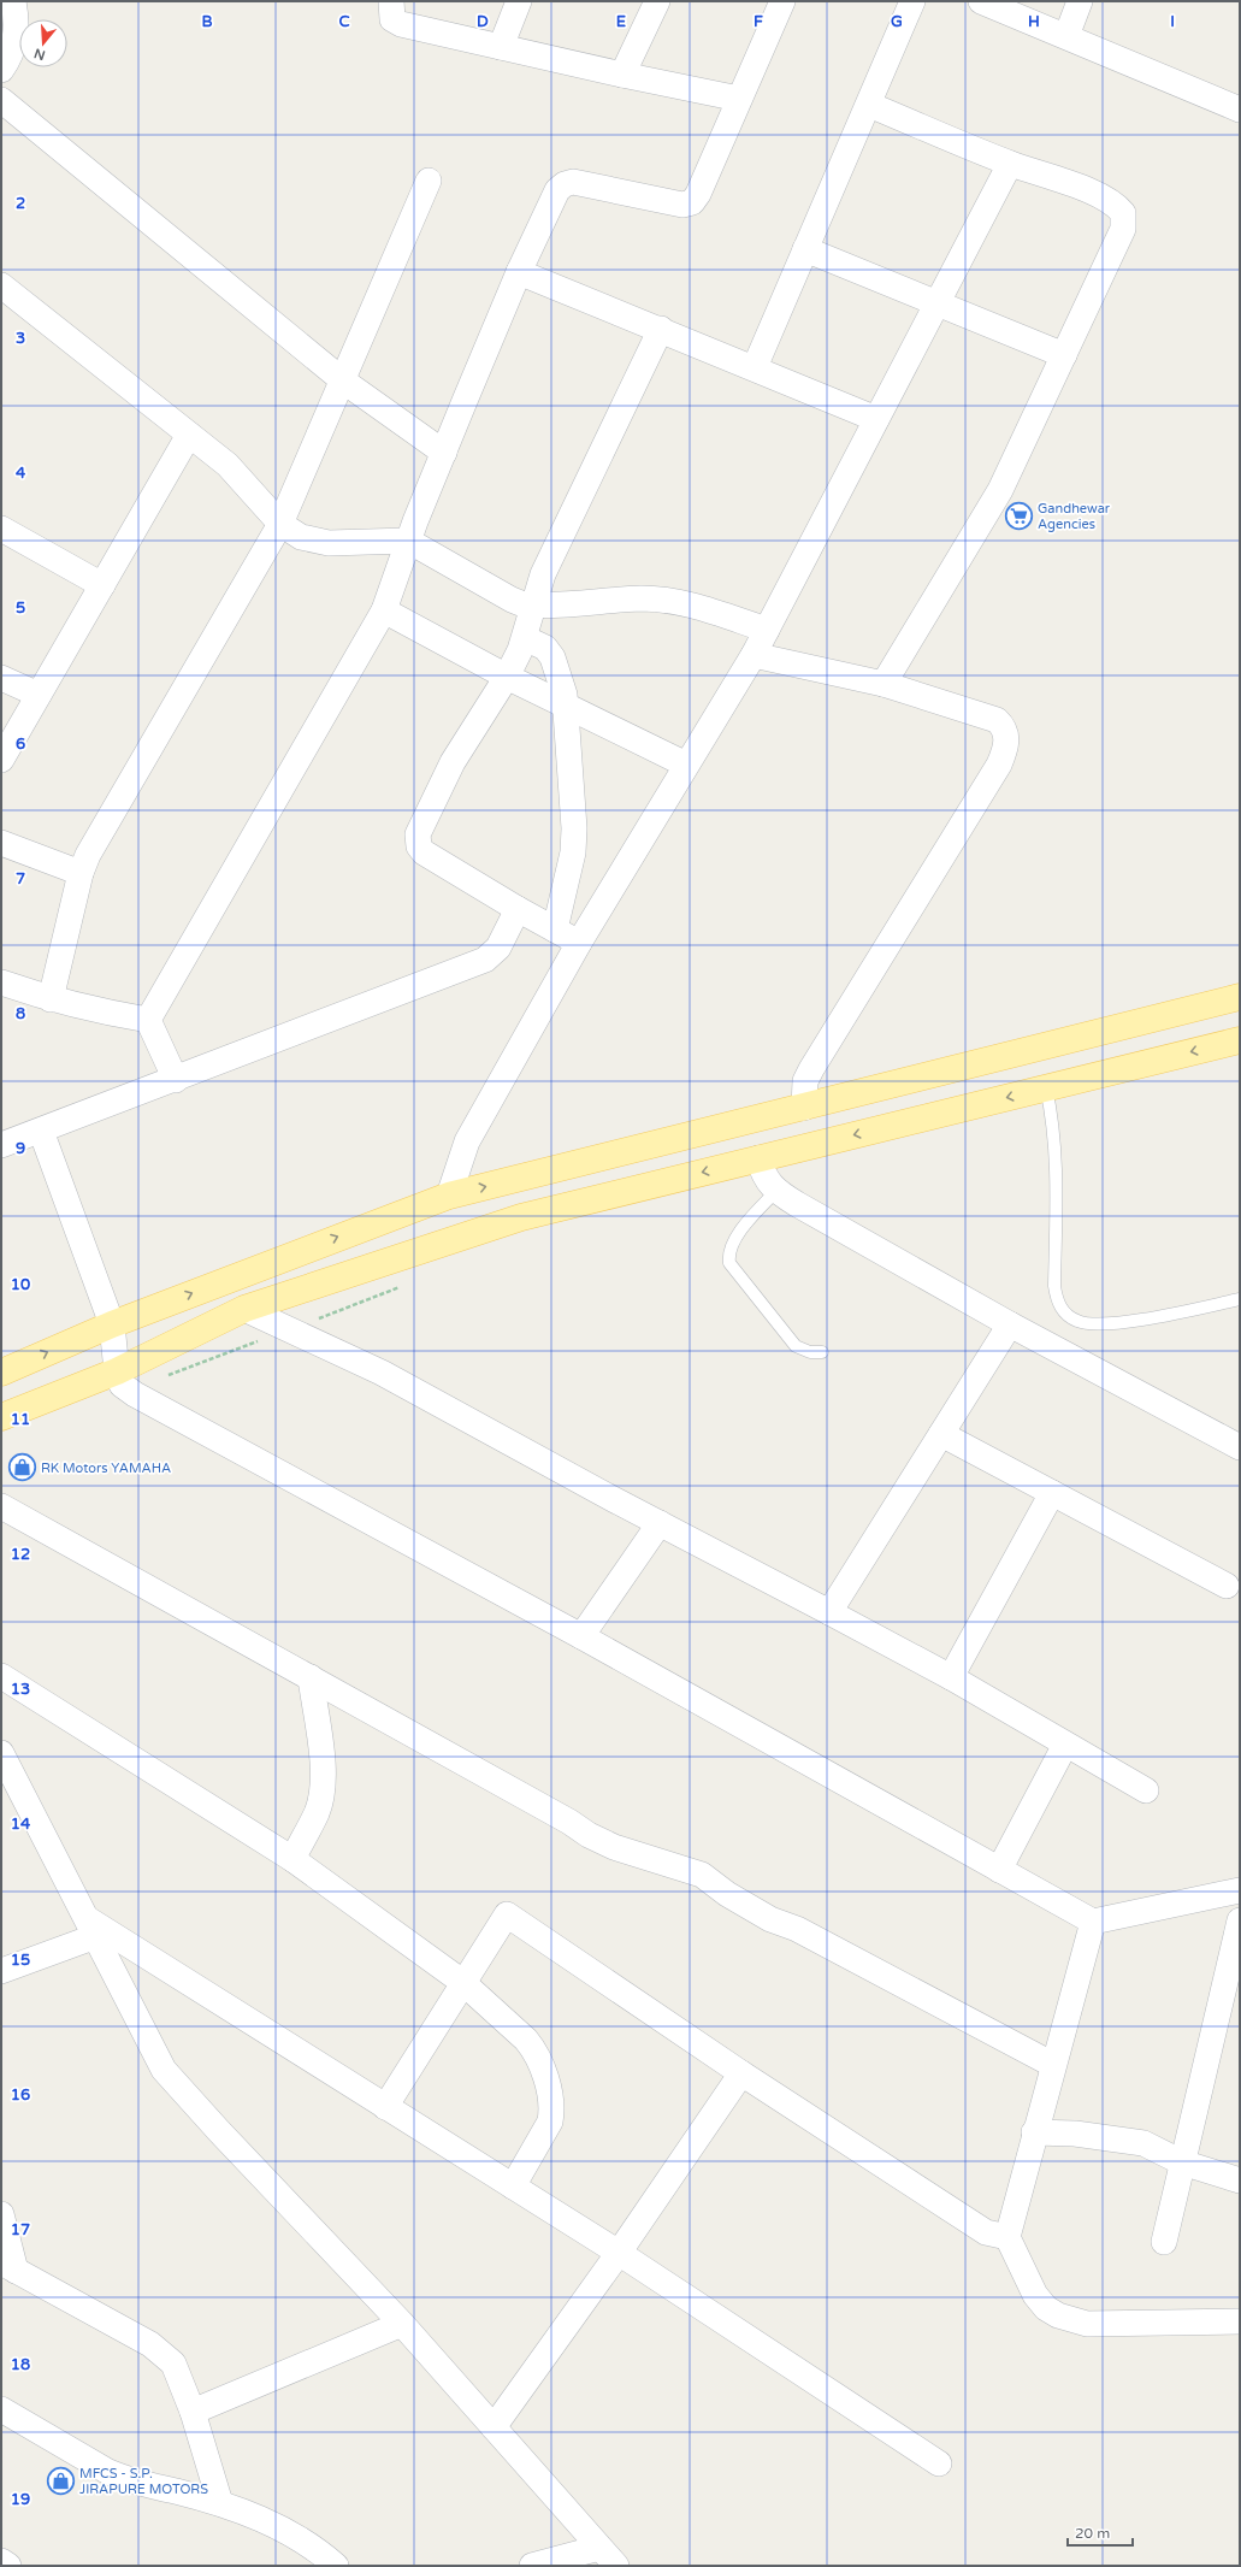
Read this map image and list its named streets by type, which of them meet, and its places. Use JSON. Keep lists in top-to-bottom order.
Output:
{
  "places": {
    "supermarket": ["Gandhewar Agencies"],
    "shop": ["RK Motors YAMAHA", "MFCS - S.P. JIRAPURE MOTORS"]
  },
  "scale_bar": "20 m",
  "north": "bottom",
  "grid": {
    "columns": [
      "B",
      "C",
      "D",
      "E",
      "F",
      "G",
      "H",
      "I"
    ],
    "rows": [
      "2",
      "3",
      "4",
      "5",
      "6",
      "7",
      "8",
      "9",
      "10",
      "11",
      "12",
      "13",
      "14",
      "15",
      "16",
      "17",
      "18",
      "19"
    ]
  }
}
